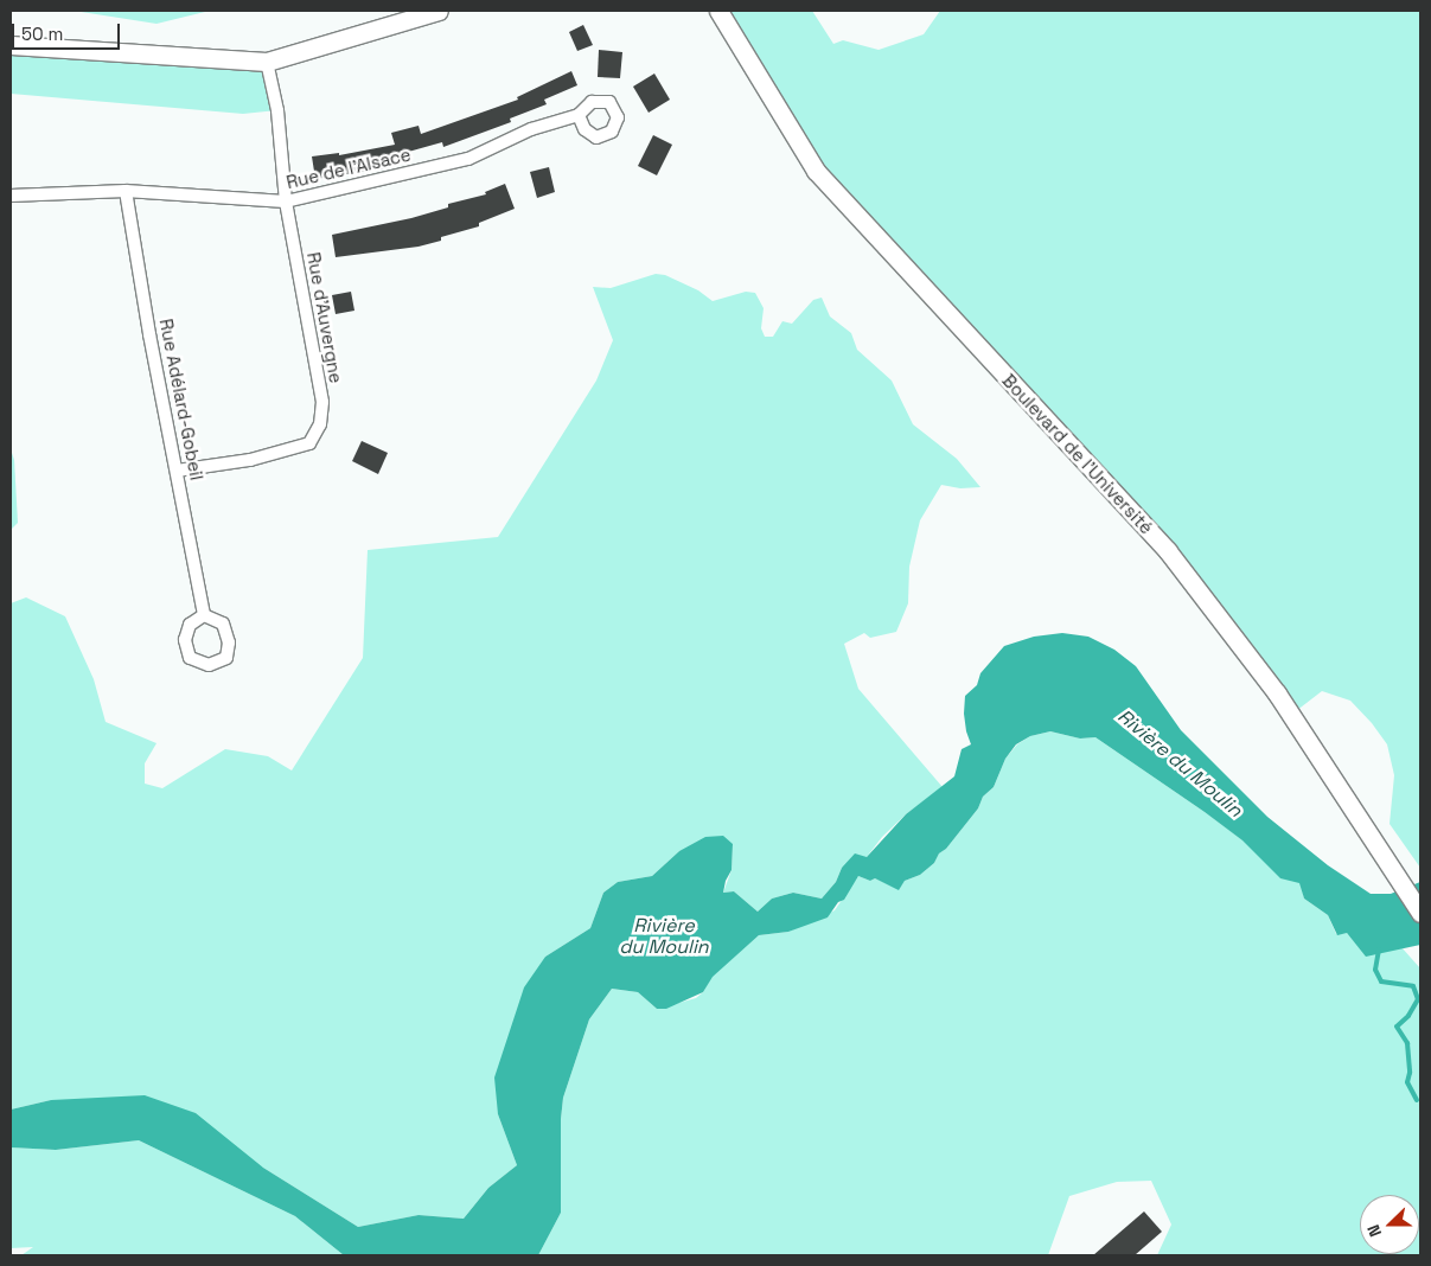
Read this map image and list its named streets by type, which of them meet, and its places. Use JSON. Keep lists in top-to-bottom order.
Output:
{
  "streets": {
    "main road": ["Boulevard de l'Université"],
    "street": ["Rue de l'Alsace", "Rue d'Auvergne", "Rue Adélard-Gobeil"]
  },
  "crossings": [
    ["Rue de l'Alsace", "Rue d'Auvergne"],
    ["Rue de l'Alsace", "Rue Adélard-Gobeil"],
    ["Rue d'Auvergne", "Rue Adélard-Gobeil"]
  ],
  "water": ["Rivière du Moulin"],
  "scale_bar": "50 m",
  "north": "left"
}
